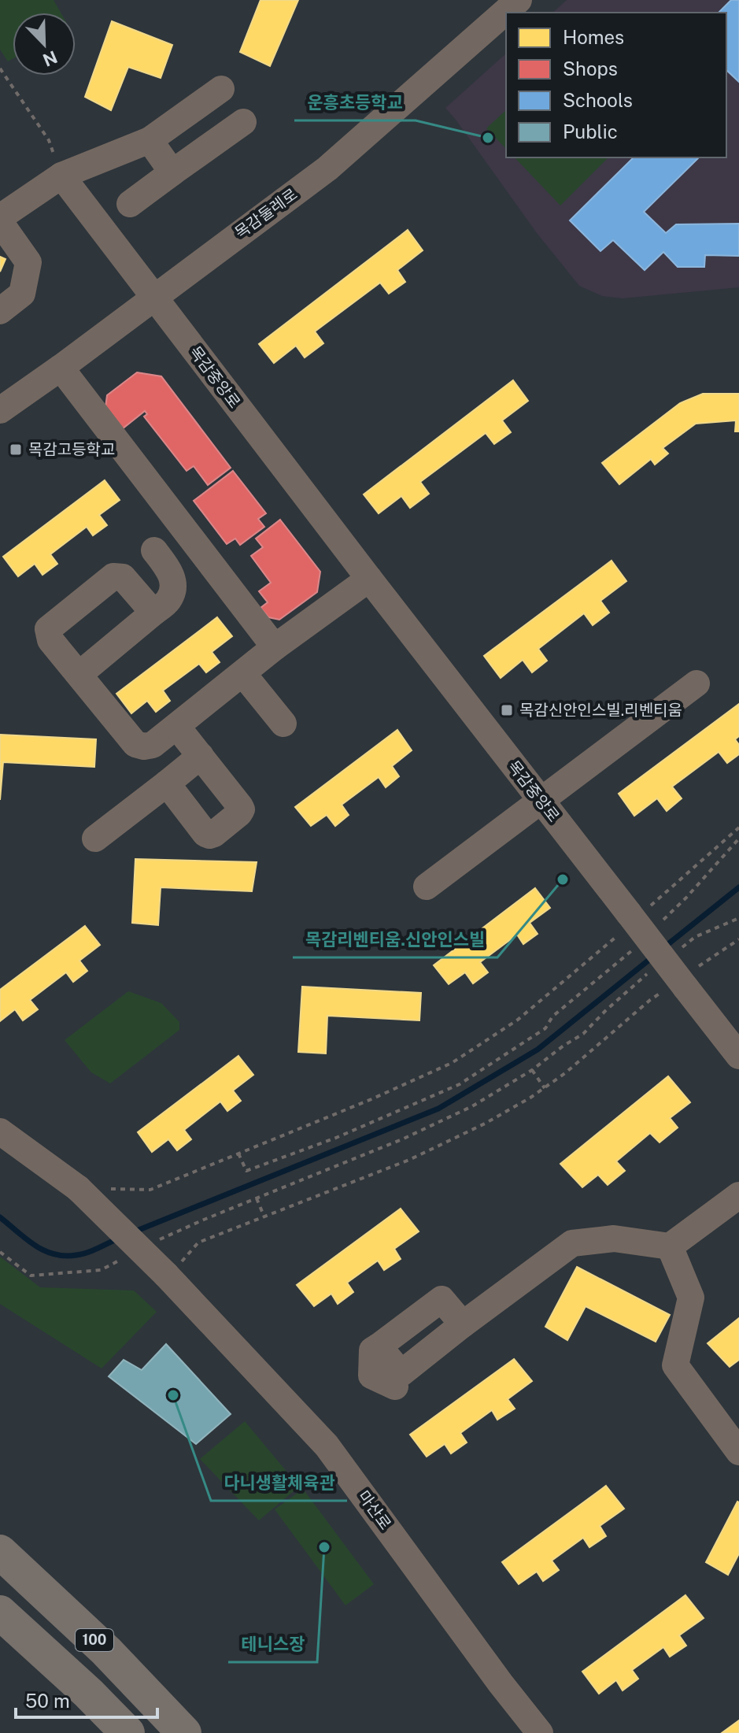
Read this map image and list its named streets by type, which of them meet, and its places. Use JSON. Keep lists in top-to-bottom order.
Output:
{
  "streets": {
    "highway": ["100"],
    "street": ["목감둘레로", "목감중앙로", "마산로"]
  },
  "crossings": [
    ["목감둘레로", "목감중앙로"]
  ],
  "places": {
    "other": [
      "운흥초등학교",
      "목감리벤티움.신안인스빌",
      "다니생활체육관",
      "테니스장"
    ],
    "transit": ["목감고등학교", "목감신안인스빌.리벤티움"]
  },
  "legend": [
    "Homes",
    "Shops",
    "Schools",
    "Public"
  ],
  "scale_bar": "50 m",
  "north": "bottom right"
}
